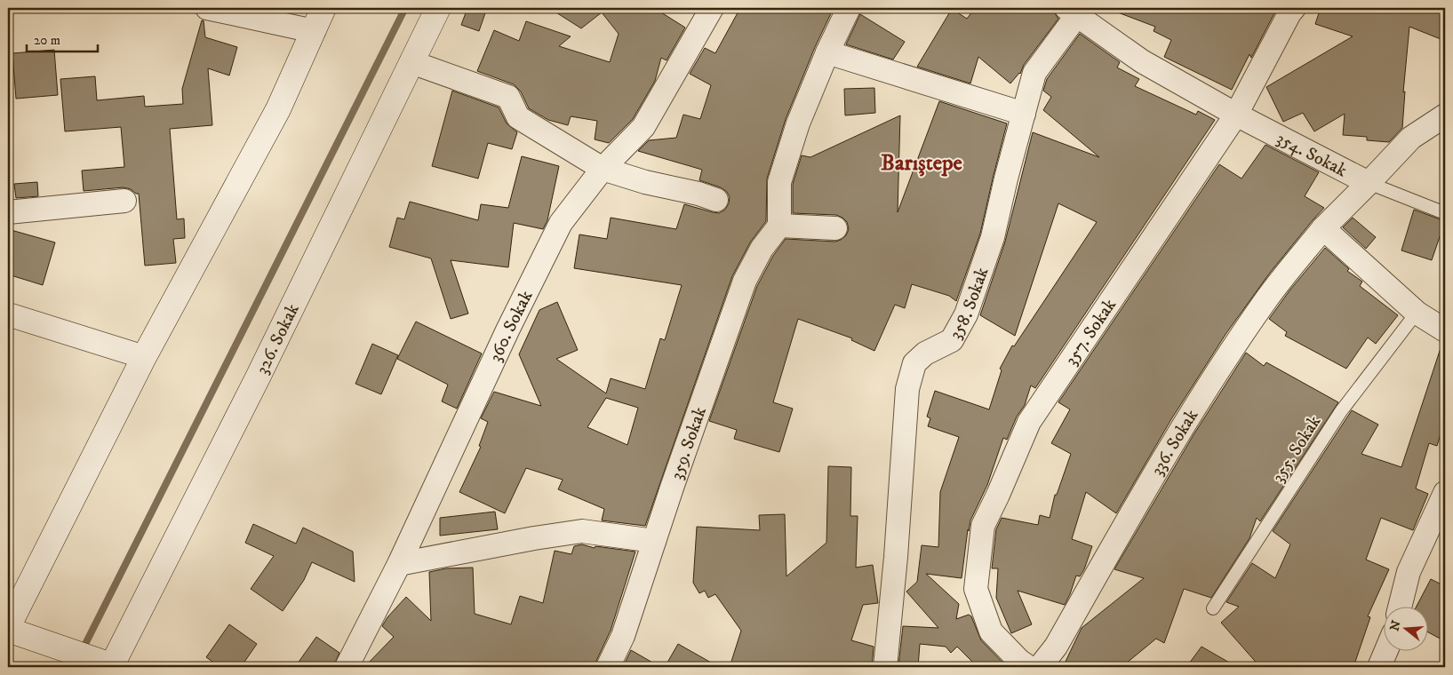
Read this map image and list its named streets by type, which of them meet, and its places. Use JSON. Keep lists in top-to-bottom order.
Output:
{
  "streets": {
    "street": [
      "354. Sokak",
      "358. Sokak",
      "360. Sokak",
      "357. Sokak",
      "326. Sokak",
      "336. Sokak",
      "359. Sokak"
    ],
    "lane": ["355. Sokak"]
  },
  "crossings": [
    ["354. Sokak", "358. Sokak"],
    ["354. Sokak", "357. Sokak"],
    ["354. Sokak", "336. Sokak"]
  ],
  "districts": ["Barıştepe"],
  "scale_bar": "20 m",
  "north": "left"
}
